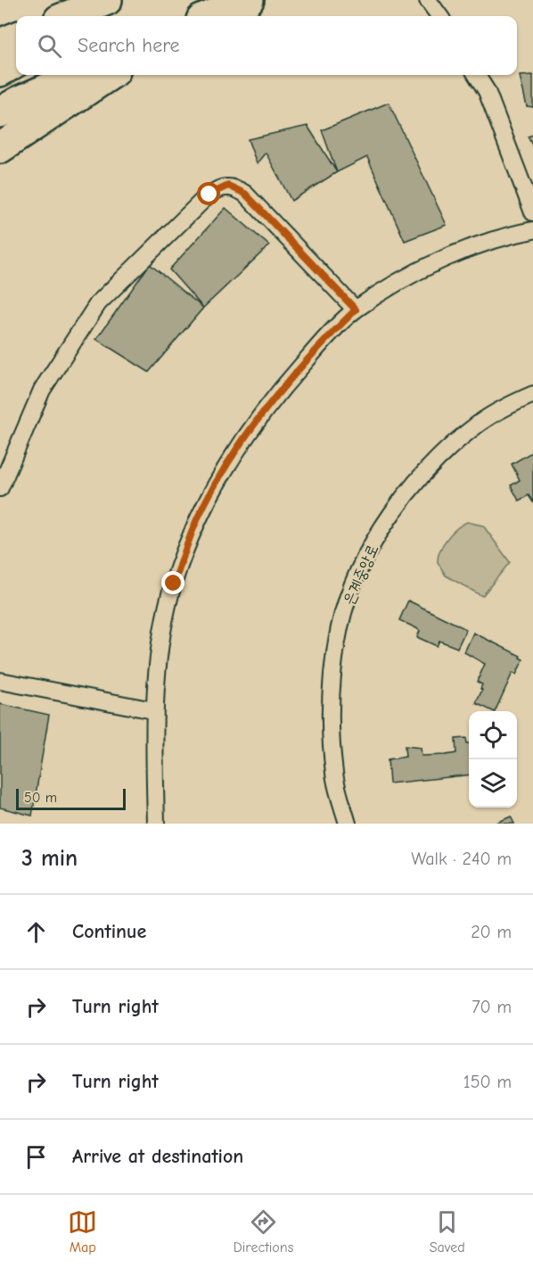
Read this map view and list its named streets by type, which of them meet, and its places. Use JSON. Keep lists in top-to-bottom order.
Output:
{
  "streets": {
    "street": ["은계중앙로"]
  },
  "scale_bar": "50 m",
  "page": {
    "search": "Search here",
    "scale": "50 m",
    "heading": ["3 min", "Walk · 240 m"],
    "list": [
      ["Continue", "20 m"],
      ["Turn right", "70 m"],
      ["Turn right", "150 m"],
      "Arrive at destination"
    ],
    "nav": ["Map", "Directions", "Saved"]
  }
}
